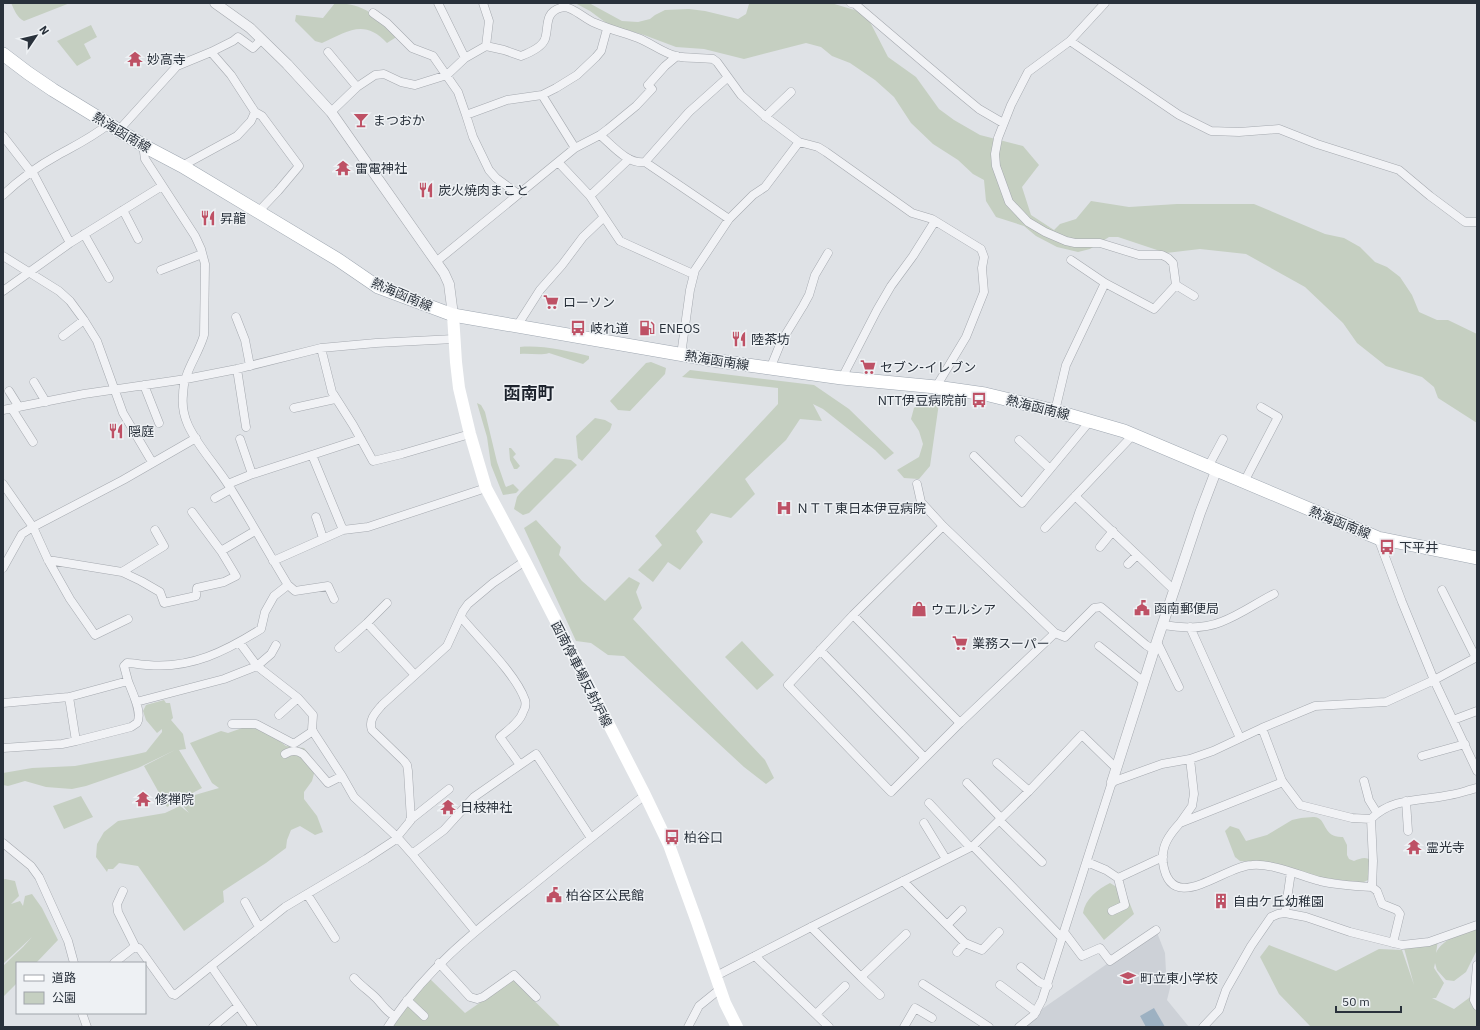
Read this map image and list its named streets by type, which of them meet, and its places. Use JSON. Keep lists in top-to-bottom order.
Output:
{
  "streets": {
    "main road": ["熱海函南線", "函南停車場反射炉線"]
  },
  "crossings": [
    ["熱海函南線", "函南停車場反射炉線"]
  ],
  "districts": ["函南町"],
  "places": {
    "temple": [
      "妙高寺",
      "雷電神社",
      "修禅院",
      "日枝神社",
      "霊光寺"
    ],
    "bar": ["まつおか"],
    "restaurant": [
      "炭火焼肉まこと",
      "昇龍",
      "陸茶坊",
      "隠庭"
    ],
    "supermarket": ["ローソン", "セブン-イレブン", "業務スーパー"],
    "bus stop": [
      "岐れ道",
      "NTT伊豆病院前",
      "下平井",
      "柏谷口"
    ],
    "fuel station": ["ENEOS"],
    "hospital": ["ＮＴＴ東日本伊豆病院"],
    "public building": ["函南郵便局", "柏谷区公民館"],
    "shop": ["ウエルシア"],
    "building": ["自由ケ丘幼稚園"],
    "school or university": ["町立東小学校"]
  },
  "legend": ["道路", "公園"],
  "scale_bar": "50 m",
  "north": "top right"
}
